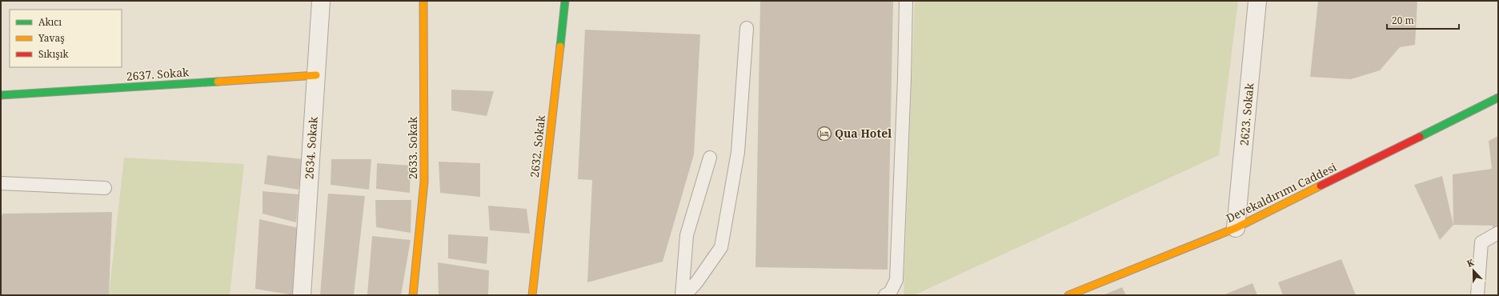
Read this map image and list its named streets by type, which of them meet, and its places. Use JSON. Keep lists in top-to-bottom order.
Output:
{
  "streets": {
    "street": [
      "2637. Sokak",
      "2623. Sokak",
      "2632. Sokak",
      "2634. Sokak",
      "2633. Sokak",
      "Devekaldırımı Caddesi"
    ]
  },
  "crossings": [
    ["2637. Sokak", "2634. Sokak"],
    ["2623. Sokak", "Devekaldırımı Caddesi"]
  ],
  "places": {
    "hotel": ["Qua Hotel"]
  },
  "legend": ["Akıcı", "Yavaş", "Sıkışık"],
  "scale_bar": "20 m",
  "north": "top"
}
